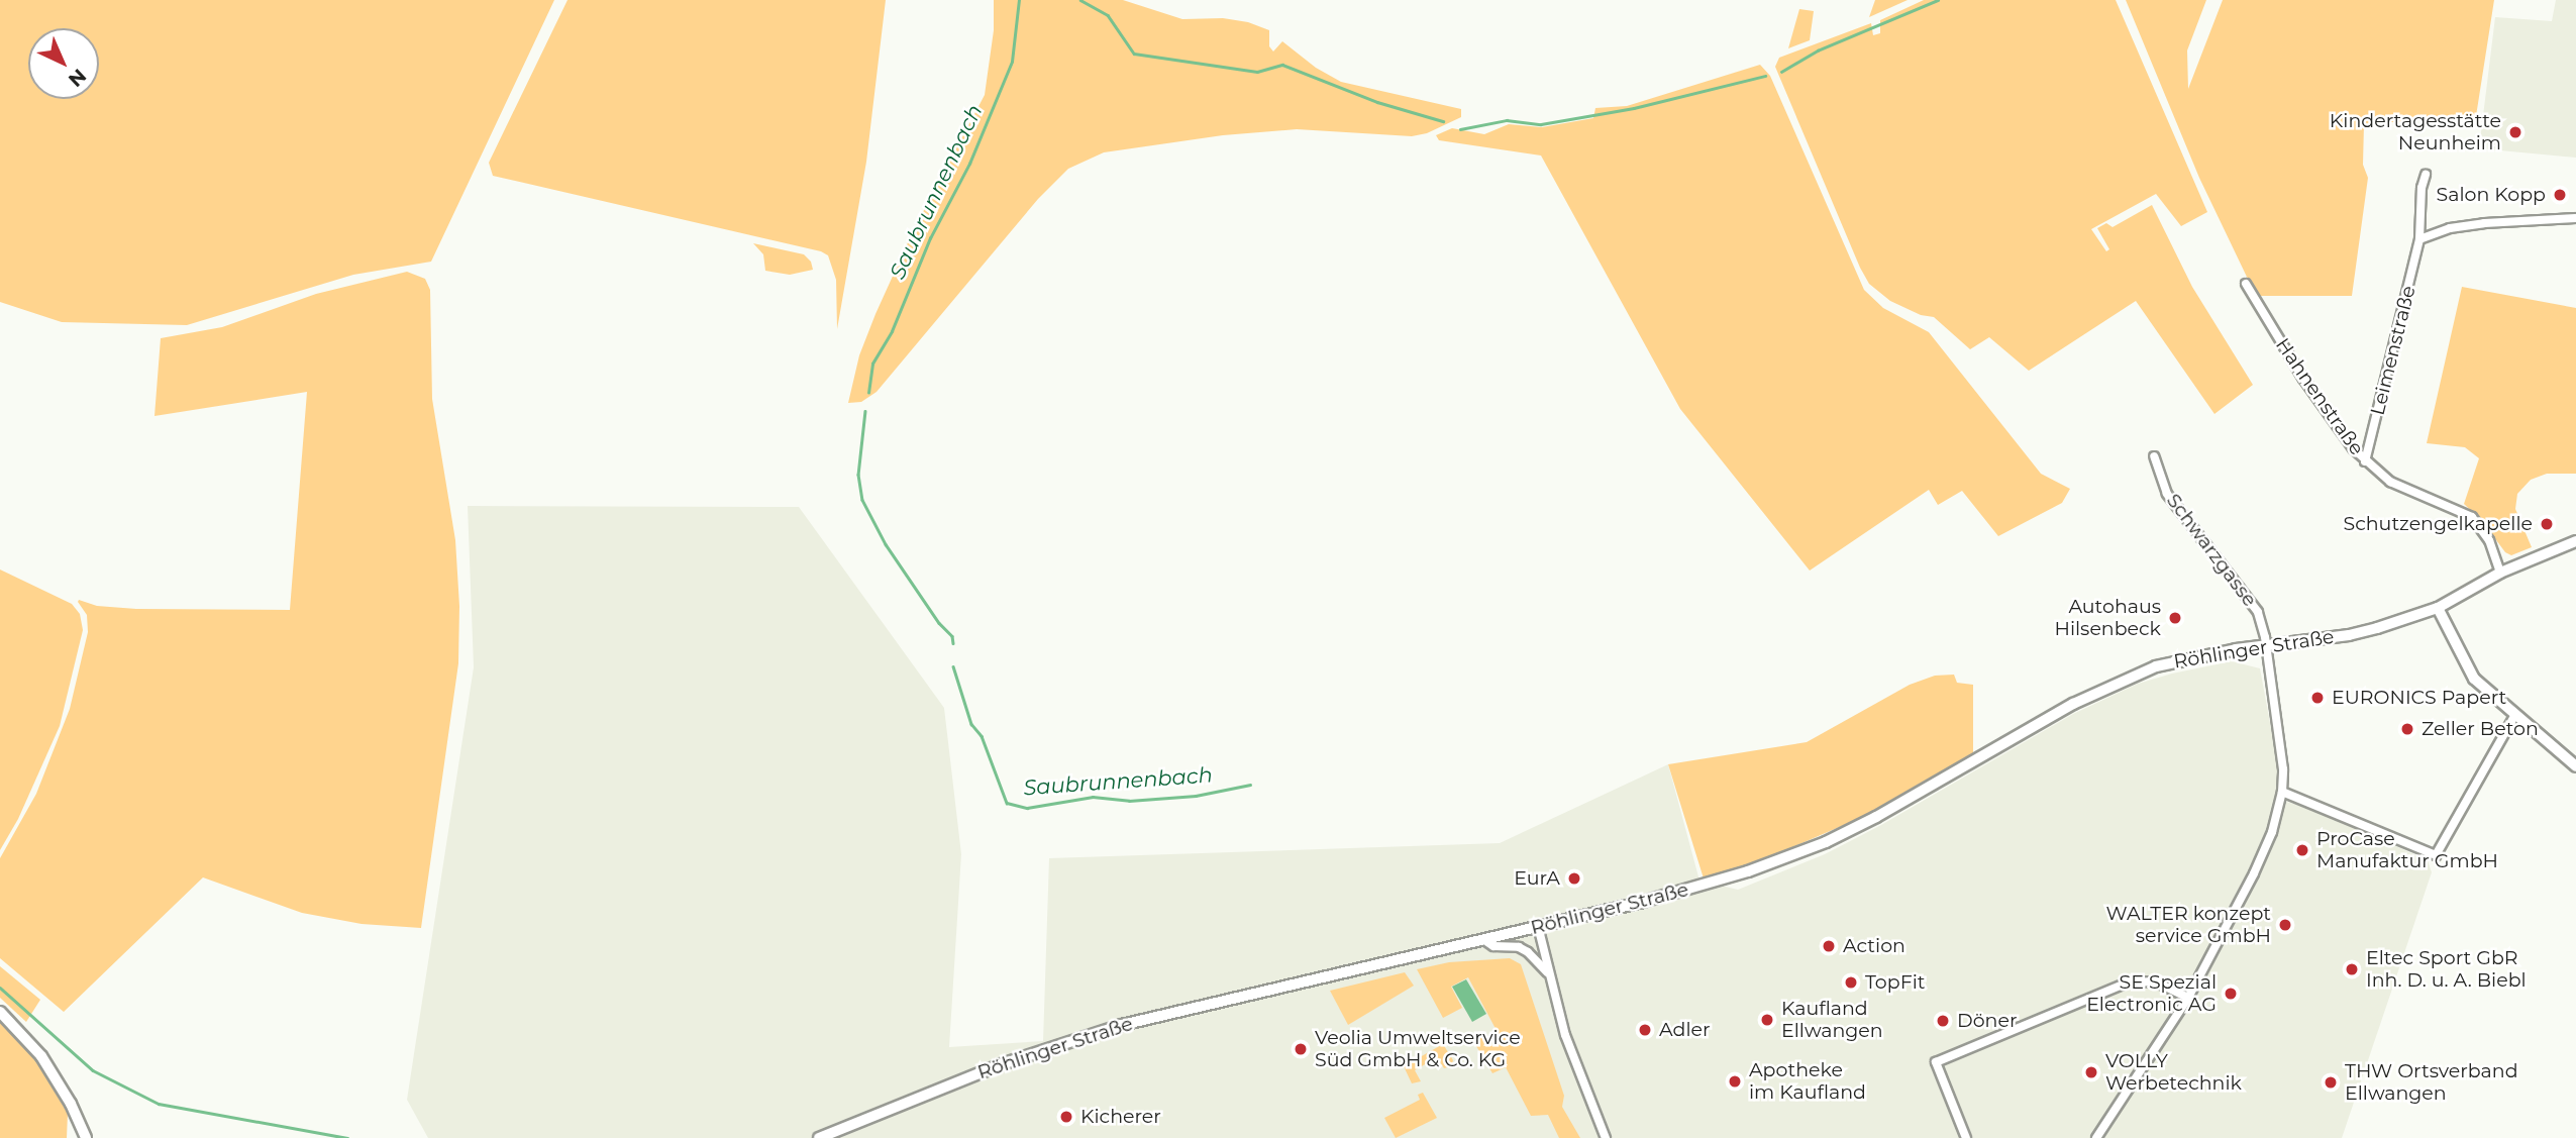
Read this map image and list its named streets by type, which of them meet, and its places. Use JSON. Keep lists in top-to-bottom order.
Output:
{
  "streets": {
    "street": [
      "Leimenstraße",
      "Hahnenstraße",
      "Schwarzgasse",
      "Röhlinger Straße"
    ]
  },
  "crossings": [
    ["Leimenstraße", "Hahnenstraße"],
    ["Hahnenstraße", "Röhlinger Straße"],
    ["Schwarzgasse", "Röhlinger Straße"]
  ],
  "water": ["Saubrunnenbach"],
  "places": [
    "Kindertagesstätte Neunheim",
    "Salon Kopp",
    "Schutzengelkapelle",
    "Autohaus Hilsenbeck",
    "EURONICS Papert",
    "Zeller Beton",
    "ProCase Manufaktur GmbH",
    "EurA",
    "WALTER konzept service GmbH",
    "Action",
    "Eltec Sport GbR Inh. D. u. A. Biebl",
    "TopFit",
    "SE Spezial Electronic AG",
    "Kaufland Ellwangen",
    "Döner",
    "Adler",
    "Veolia Umweltservice Süd GmbH & Co. KG",
    "VOLLY Werbetechnik",
    "Apotheke im Kaufland",
    "THW Ortsverband Ellwangen",
    "Kicherer"
  ],
  "north": "bottom right"
}
